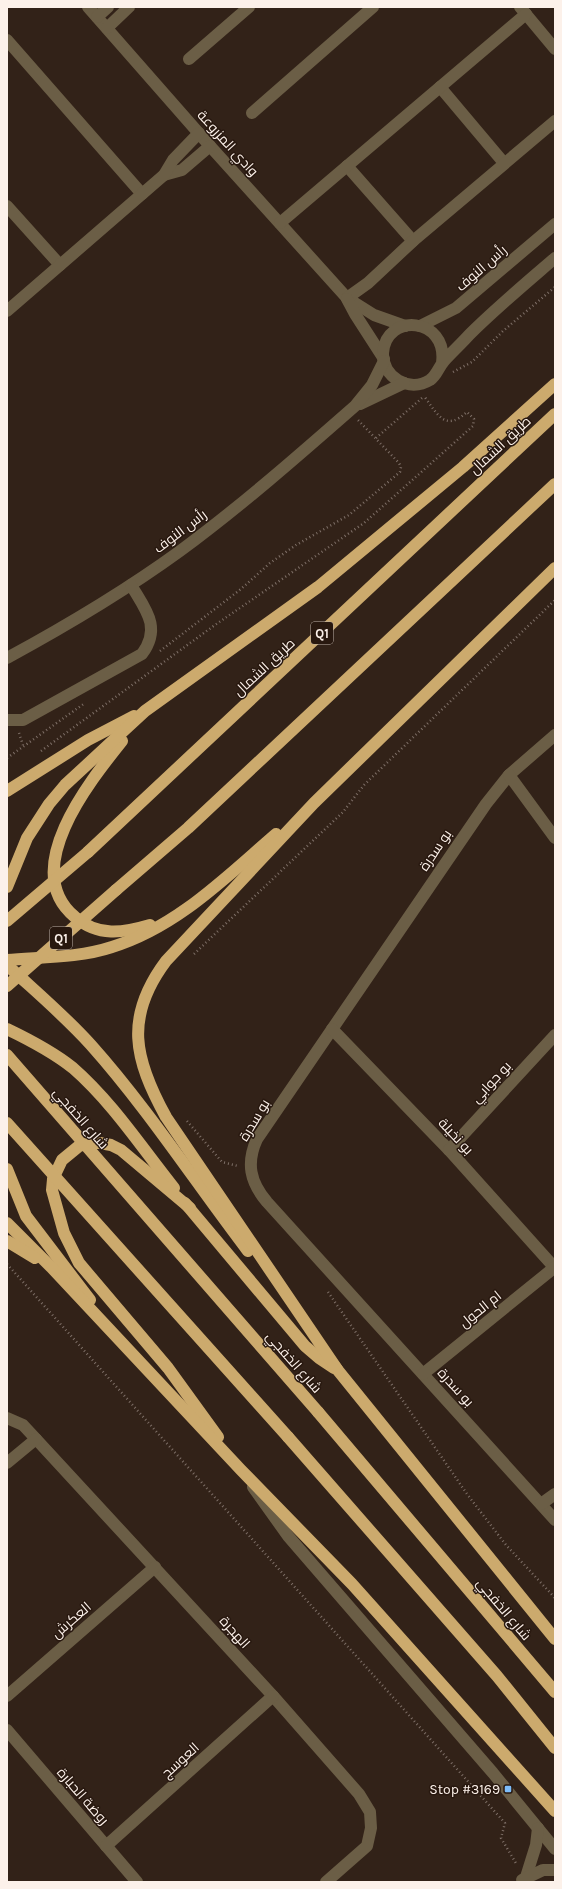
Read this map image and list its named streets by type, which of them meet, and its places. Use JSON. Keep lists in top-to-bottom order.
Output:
{
  "streets": {
    "highway": ["طريق الشمال", "Q1", "شارع الخفجي"],
    "street": [
      "وادي المزروعة",
      "رأس النوف",
      "بو سدرة",
      "بو جوابي",
      "بو نخيلة",
      "ام الحول",
      "العكرش",
      "الهجرة",
      "العوسج",
      "روضة الحبارة"
    ]
  },
  "crossings": [
    ["وادي المزروعة", "رأس النوف"],
    ["بو سدرة", "بو نخيلة"],
    ["بو سدرة", "ام الحول"],
    ["بو جوابي", "بو نخيلة"],
    ["بو نخيلة", "ام الحول"],
    ["العكرش", "الهجرة"],
    ["الهجرة", "العوسج"],
    ["العوسج", "روضة الحبارة"]
  ],
  "places": {
    "transit": ["Stop #3169"]
  }
}
